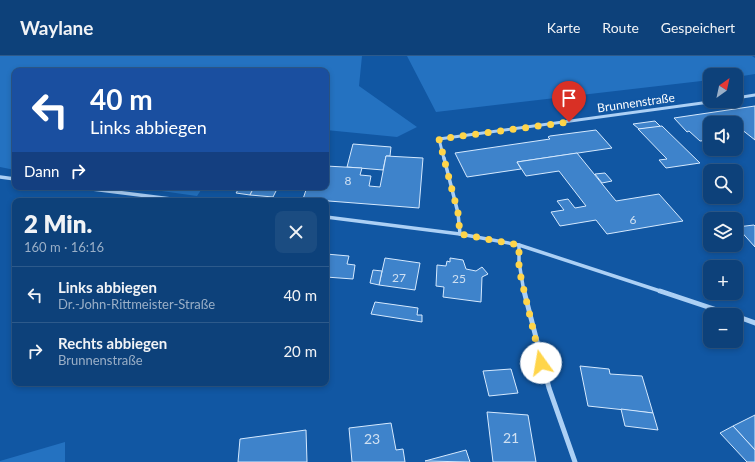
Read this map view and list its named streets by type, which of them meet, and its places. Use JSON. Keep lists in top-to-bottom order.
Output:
{
  "streets": {
    "street": ["Brunnenstraße"]
  },
  "house_numbers": [
    "8",
    "6",
    "27",
    "25",
    "21",
    "23"
  ],
  "north": "top right",
  "page": {
    "header": "Waylane",
    "nav": ["Karte", "Route", "Gespeichert"],
    "map_buttons": ["+", "−"],
    "turn": ["40 m", "Links abbiegen"],
    "then": "Dann",
    "heading": ["2 Min.", "160 m · 16:16"],
    "list": [
      {
        "name": "Links abbiegen",
        "note": "Dr.-John-Rittmeister-Straße",
        "value": "40 m"
      },
      {
        "name": "Rechts abbiegen",
        "note": "Brunnenstraße",
        "value": "20 m"
      }
    ]
  }
}
